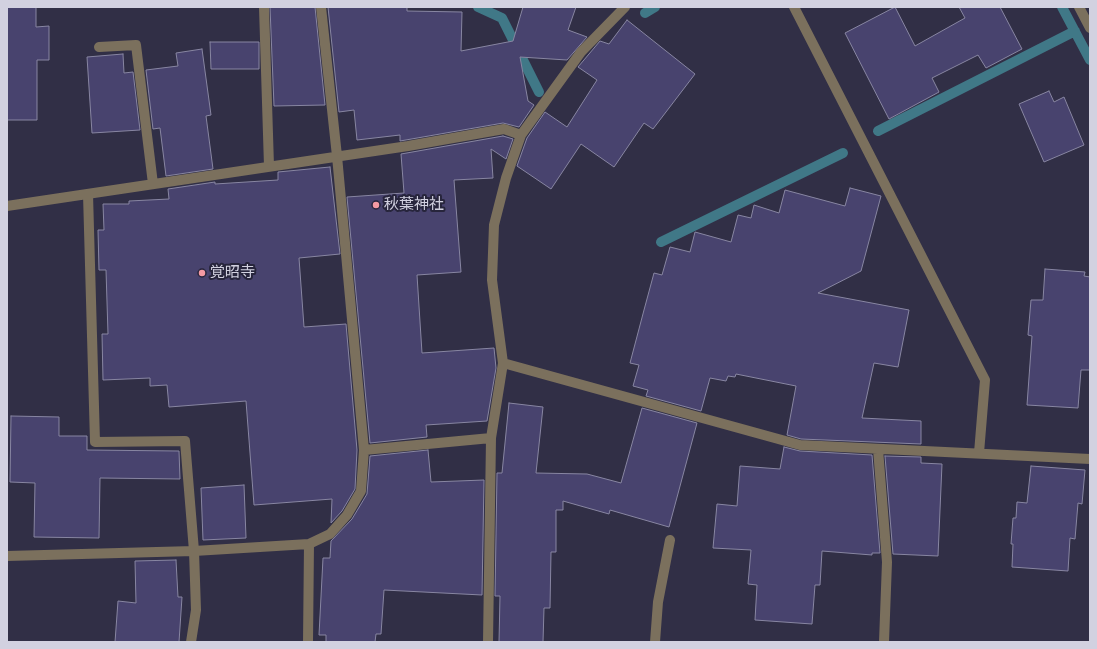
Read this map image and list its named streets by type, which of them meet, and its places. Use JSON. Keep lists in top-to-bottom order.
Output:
{
  "places": ["秋葉神社", "覚昭寺"]
}
